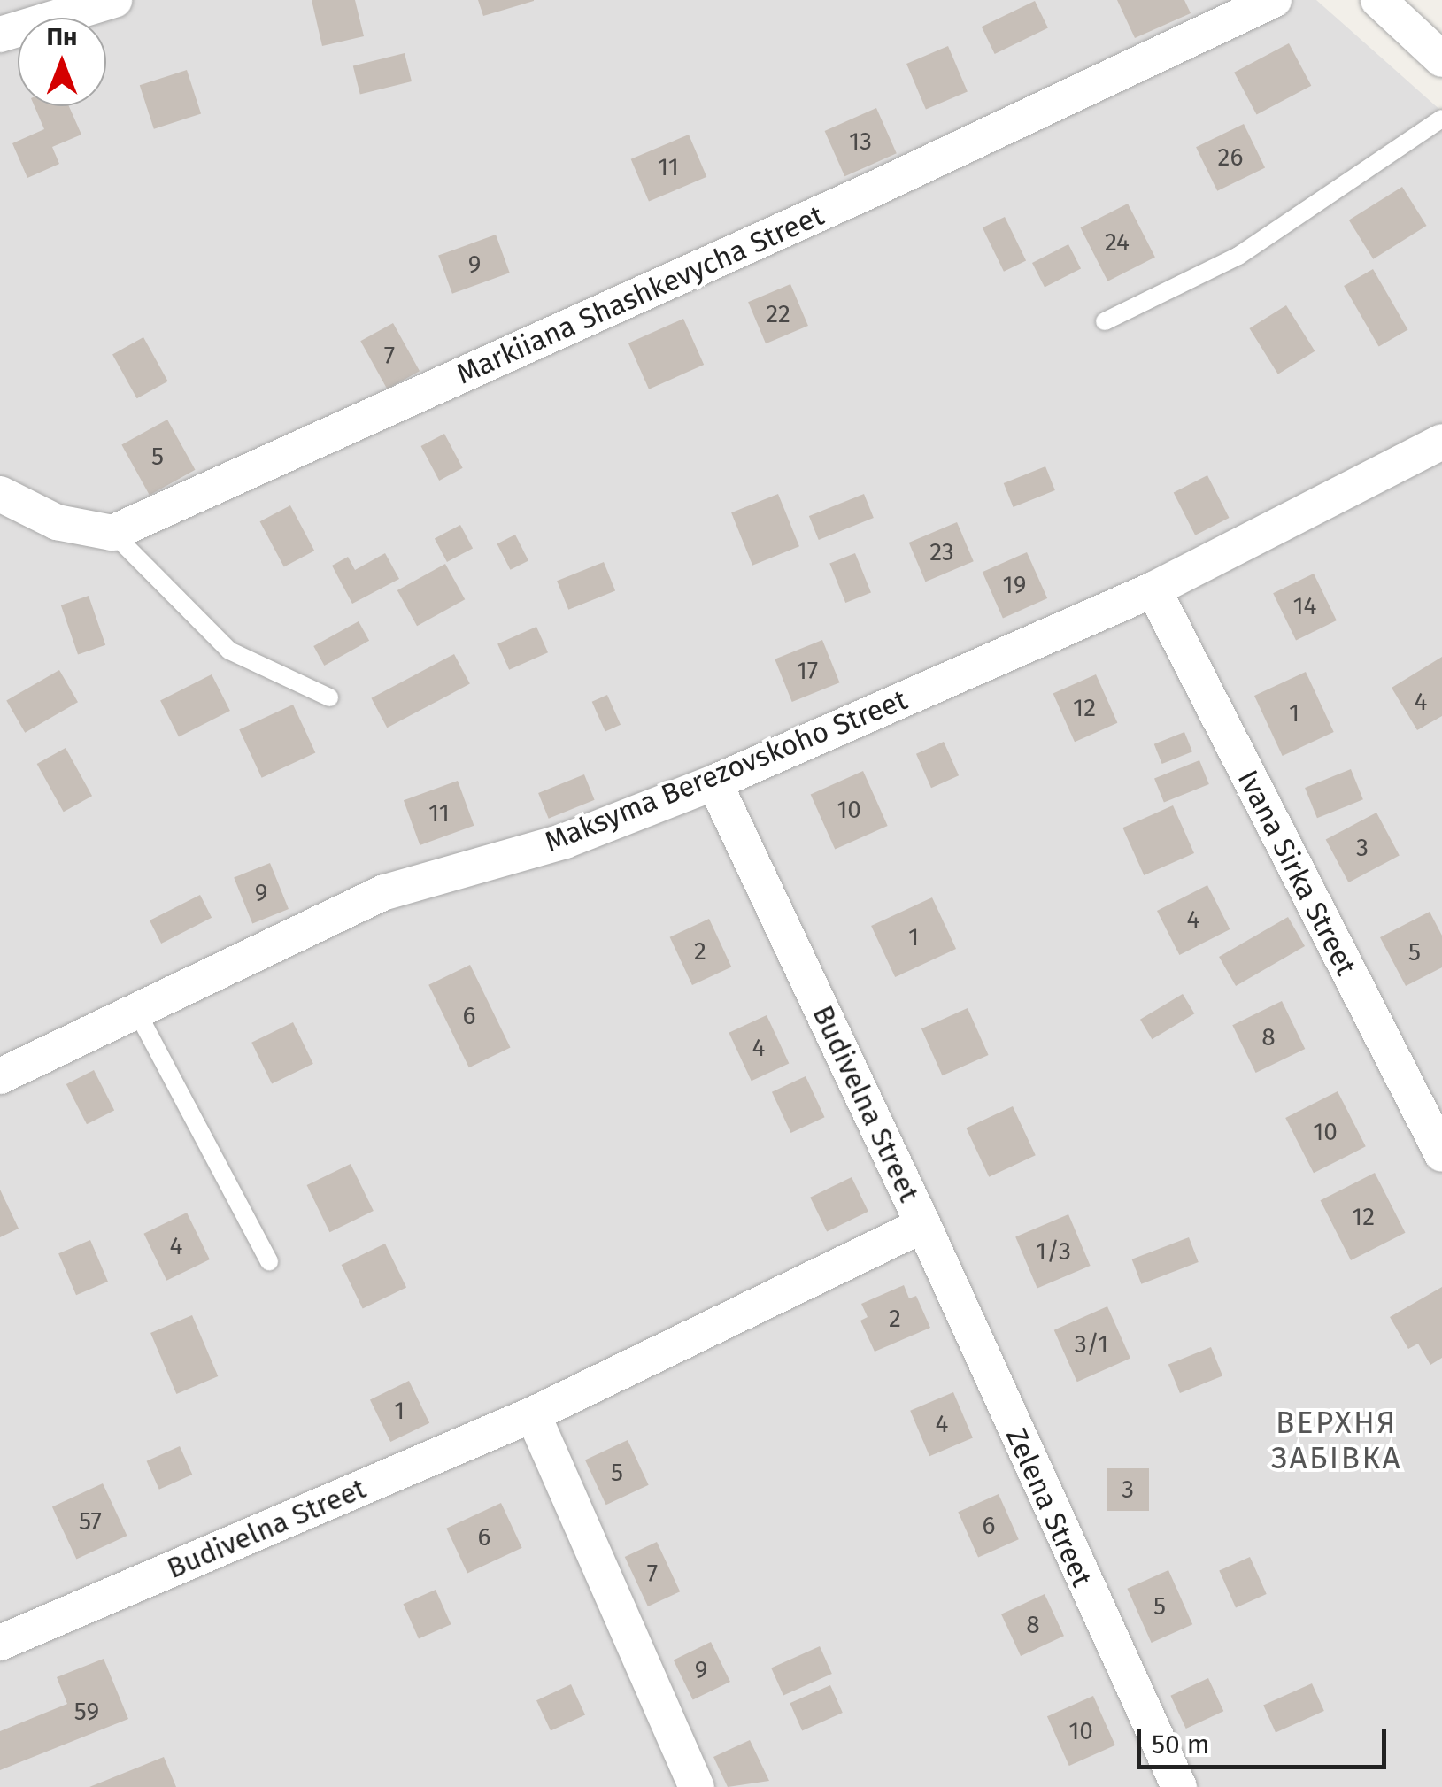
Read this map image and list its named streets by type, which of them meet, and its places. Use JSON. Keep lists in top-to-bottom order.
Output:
{
  "streets": {
    "street": [
      "Markiiana Shashkevycha Street",
      "Maksyma Berezovskoho Street",
      "Ivana Sirka Street",
      "Budivelna Street",
      "Zelena Street"
    ]
  },
  "crossings": [
    ["Maksyma Berezovskoho Street", "Ivana Sirka Street"],
    ["Maksyma Berezovskoho Street", "Budivelna Street"],
    ["Budivelna Street", "Zelena Street"]
  ],
  "districts": ["ВЕРХНЯ ЗАБІВКА"],
  "house_numbers": [
    "13",
    "26",
    "11",
    "24",
    "9",
    "22",
    "7",
    "5",
    "23",
    "19",
    "14",
    "17",
    "4",
    "12",
    "1",
    "10",
    "11",
    "3",
    "9",
    "4",
    "1",
    "2",
    "5",
    "6",
    "8",
    "4",
    "10",
    "12",
    "4",
    "1/3",
    "2",
    "3/1",
    "1",
    "4",
    "5",
    "3",
    "57",
    "6",
    "6",
    "7",
    "5",
    "8",
    "9",
    "59",
    "10"
  ],
  "scale_bar": "50 m",
  "north": "top"
}
